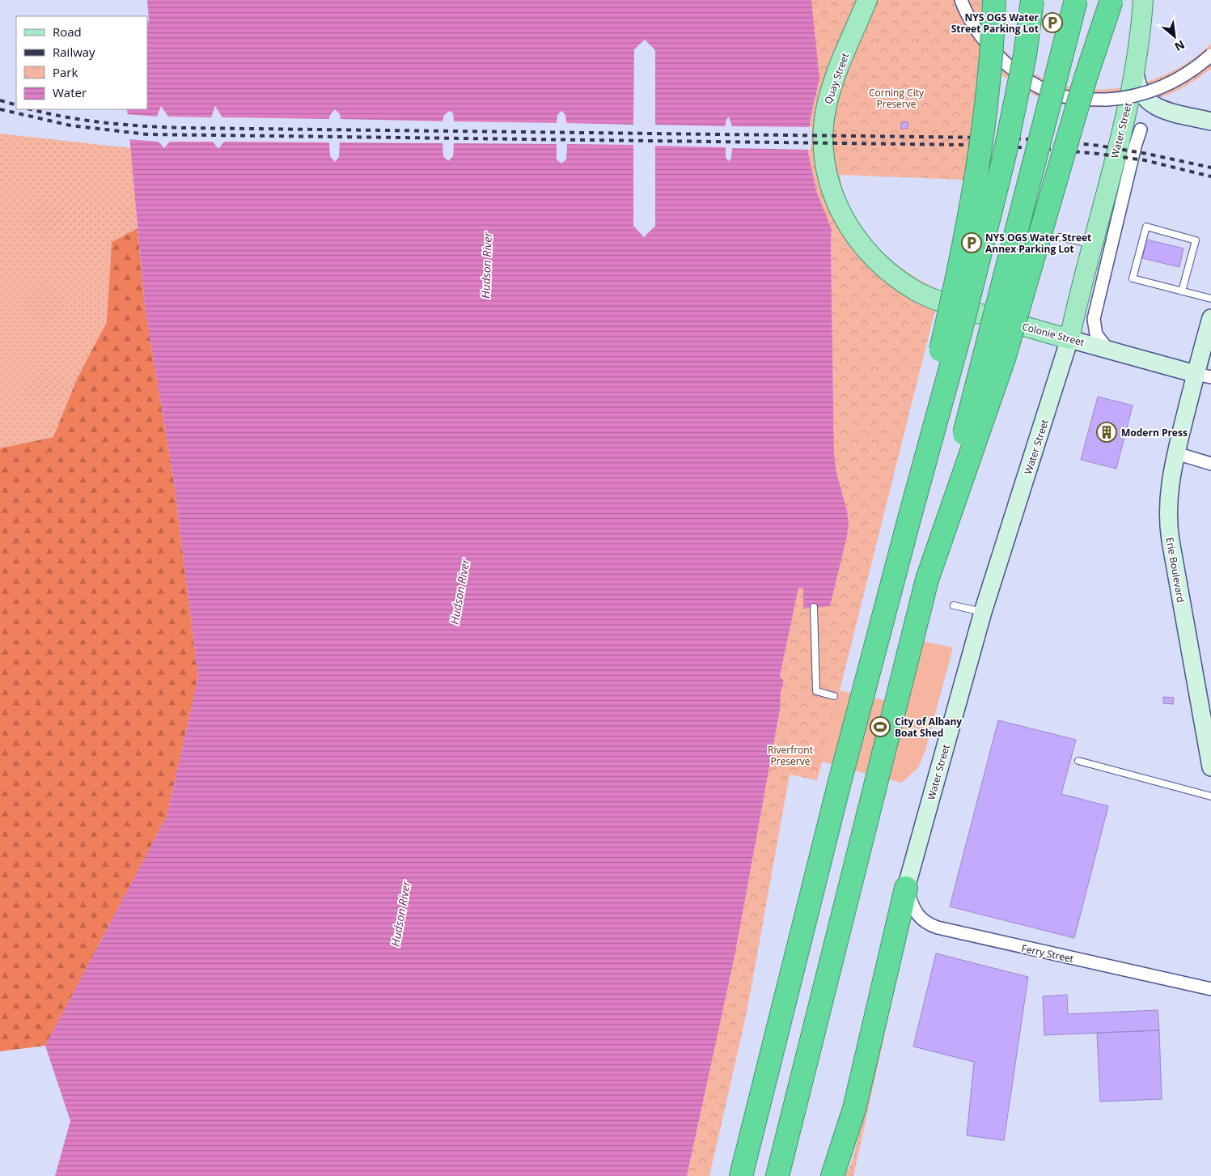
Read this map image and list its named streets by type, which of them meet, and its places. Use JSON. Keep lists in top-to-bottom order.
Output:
{
  "streets": {
    "main road": ["Quay Street", "Water Street", "Colonie Street"],
    "street": ["Erie Boulevard", "Ferry Street"]
  },
  "crossings": [
    ["Quay Street", "Colonie Street"],
    ["Water Street", "Colonie Street"],
    ["Water Street", "Ferry Street"],
    ["Colonie Street", "Erie Boulevard"]
  ],
  "water": ["Hudson River"],
  "parks": ["Corning City Preserve", "Riverfront Preserve"],
  "places": {
    "parking": ["NYS OGS Water Street Parking Lot", "NYS OGS Water Street Annex Parking Lot"],
    "building": ["Modern Press"],
    "sports": ["City of Albany Boat Shed"]
  },
  "legend": [
    "Road",
    "Railway",
    "Park",
    "Water"
  ],
  "north": "bottom right"
}
